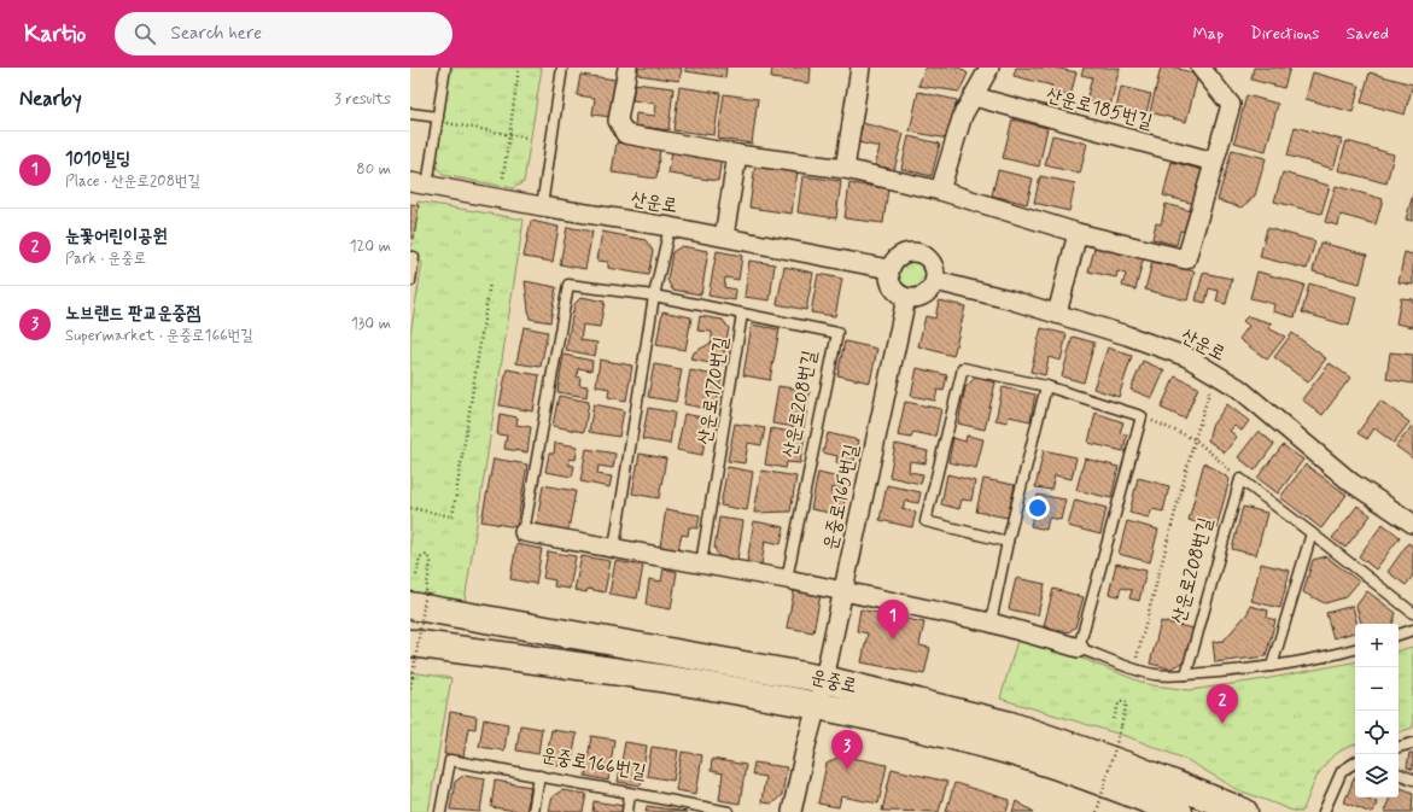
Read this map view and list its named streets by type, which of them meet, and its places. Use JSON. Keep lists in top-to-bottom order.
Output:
{
  "streets": {
    "main road": ["운중로"],
    "street": ["산운로185번길", "산운로", "운중로165번길"],
    "lane": ["산운로170번길", "산운로208번길", "운중로166번길"]
  },
  "crossings": [
    ["산운로", "운중로165번길"],
    ["산운로170번길", "산운로208번길"],
    ["운중로165번길", "운중로"]
  ],
  "page": {
    "header": "Kartio",
    "search": "Search here",
    "nav": ["Map", "Directions", "Saved"],
    "heading": ["Nearby", "3 results"],
    "list": [
      {
        "mark": "1",
        "name": "1010빌딩",
        "note": "Place · 산운로208번길",
        "value": "80 m"
      },
      {
        "mark": "2",
        "name": "눈꽃어린이공원",
        "note": "Park · 운중로",
        "value": "120 m"
      },
      {
        "mark": "3",
        "name": "노브랜드 판교운중점",
        "note": "Supermarket · 운중로166번길",
        "value": "130 m"
      }
    ],
    "pins": ["1", "2", "3"],
    "map_buttons": ["+", "−"]
  }
}
